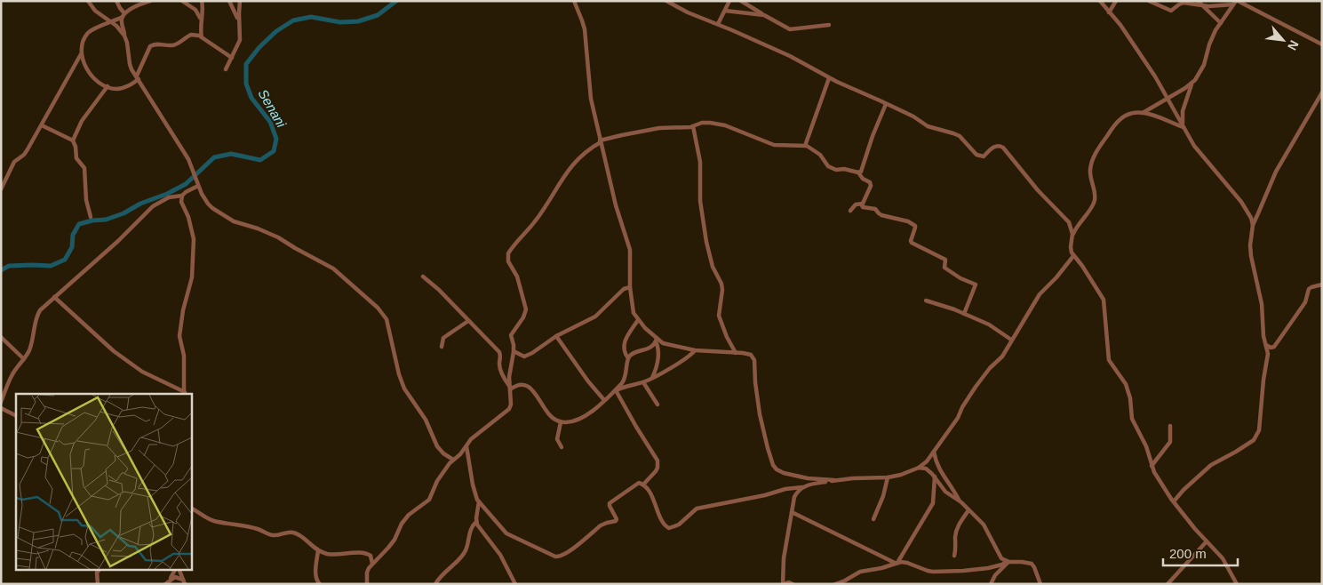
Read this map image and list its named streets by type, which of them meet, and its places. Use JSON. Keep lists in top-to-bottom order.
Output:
{
  "water": ["Senani"],
  "scale_bar": "200 m",
  "north": "bottom right"
}
